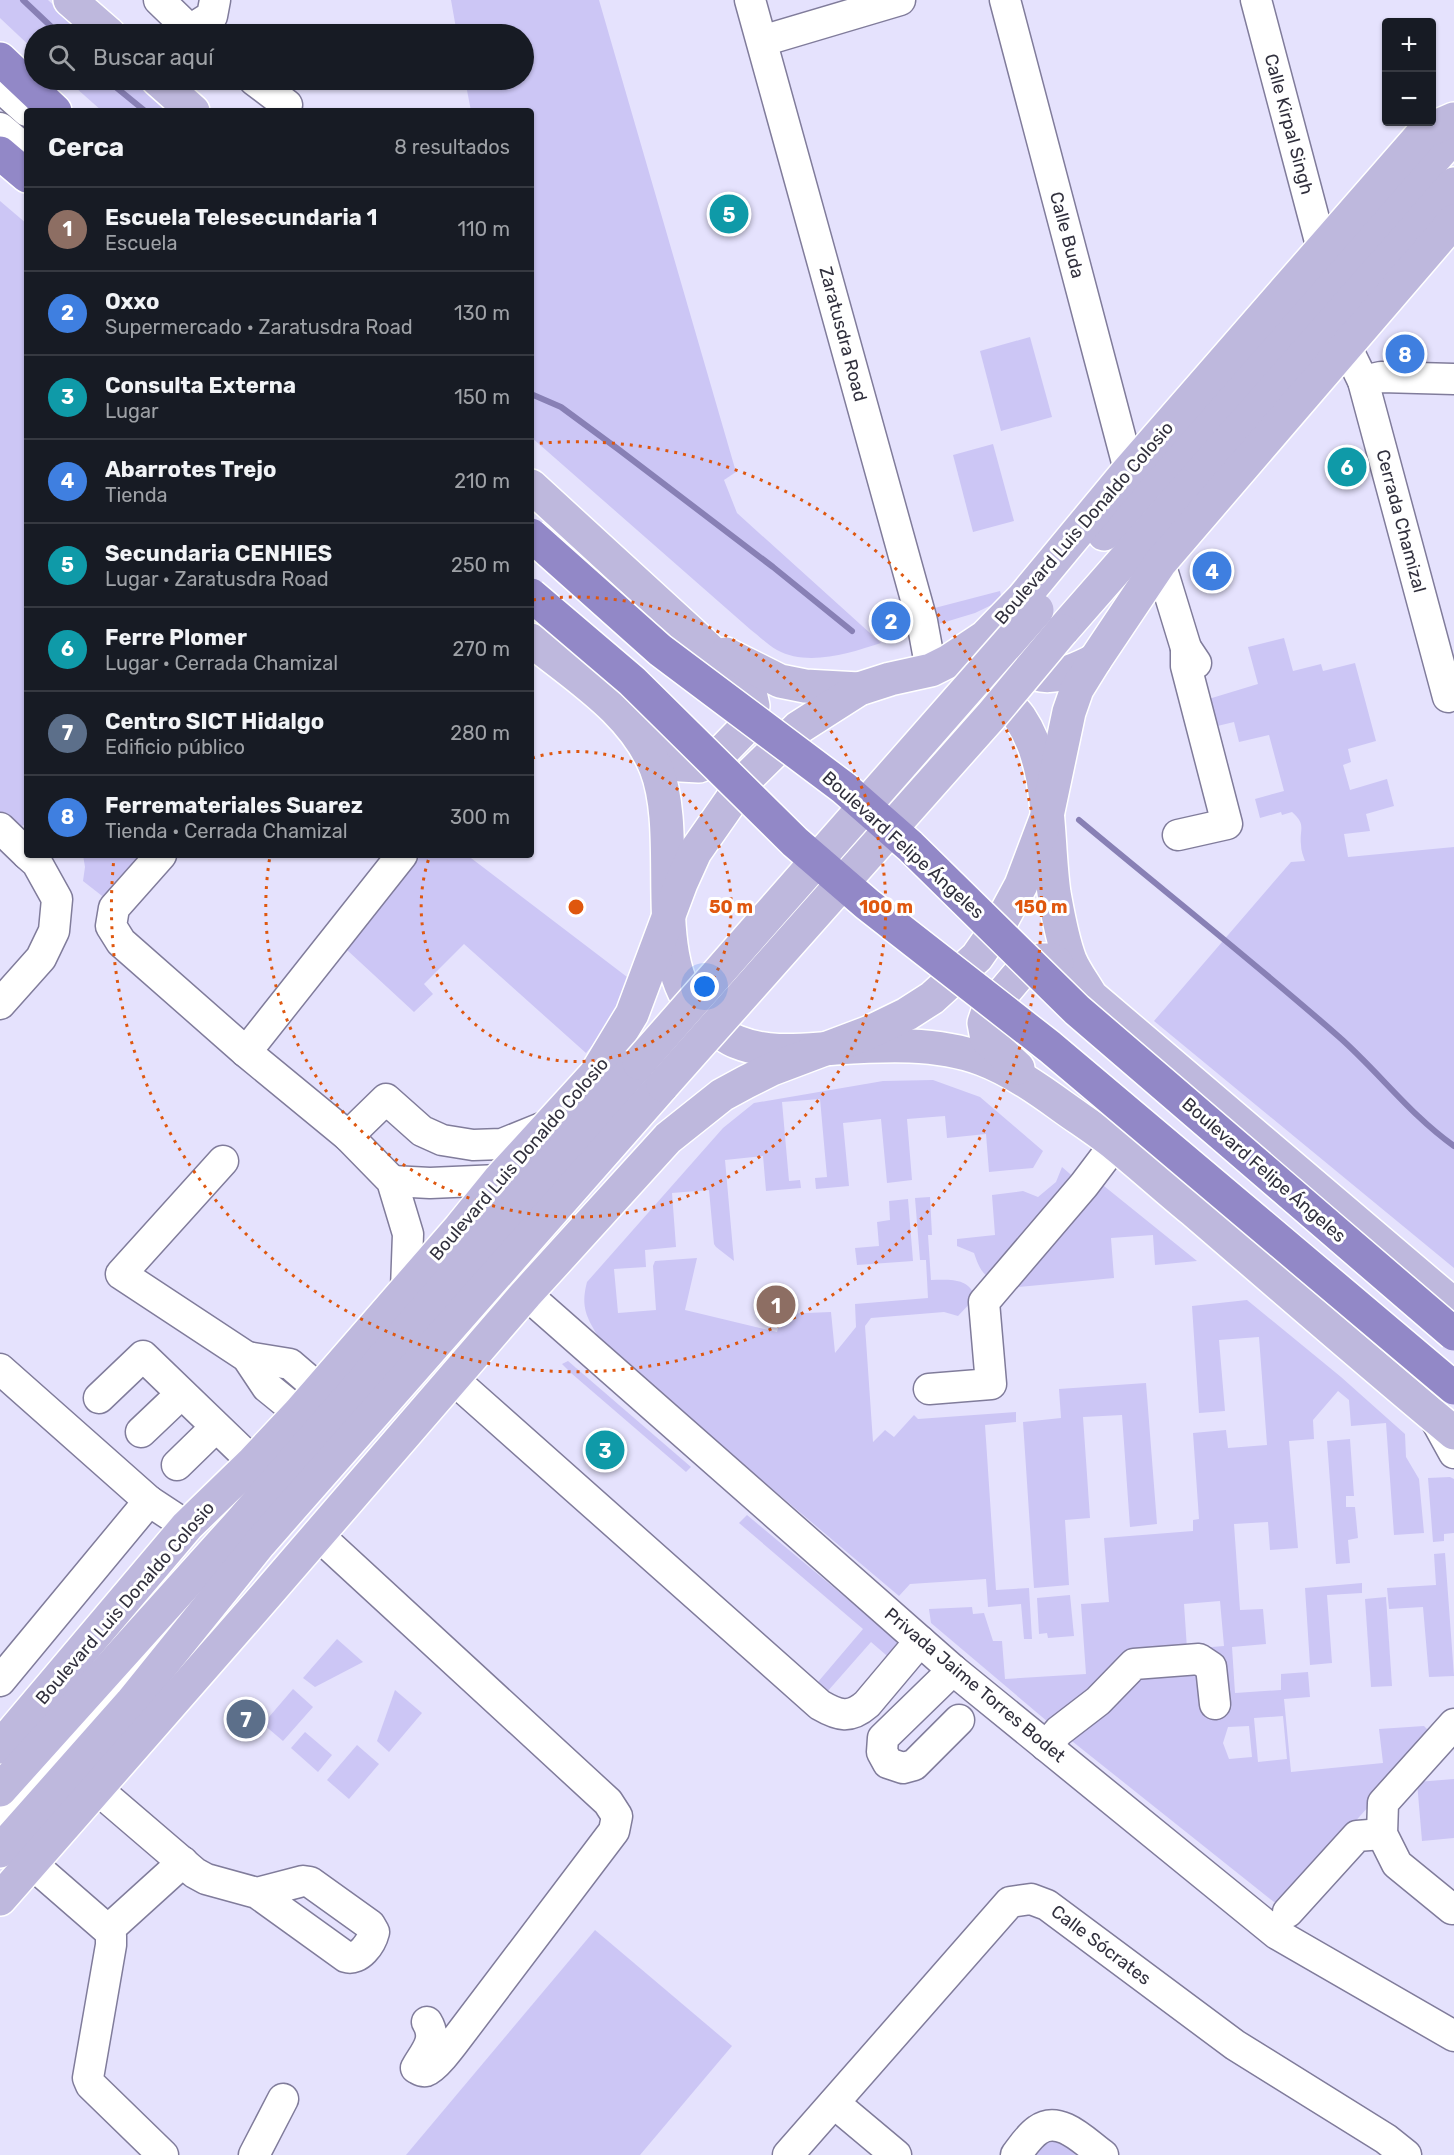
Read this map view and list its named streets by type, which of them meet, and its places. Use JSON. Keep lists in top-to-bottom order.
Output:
{
  "streets": {
    "highway": ["Boulevard Felipe Ángeles"],
    "main road": ["Boulevard Luis Donaldo Colosio"],
    "street": [
      "Calle Kirpal Singh",
      "Calle Buda",
      "Zaratusdra Road",
      "Cerrada Chamizal",
      "Privada Jaime Torres Bodet",
      "Calle Sócrates"
    ]
  },
  "crossings": [
    ["Calle Kirpal Singh", "Boulevard Luis Donaldo Colosio"],
    ["Calle Buda", "Boulevard Luis Donaldo Colosio"],
    ["Zaratusdra Road", "Boulevard Luis Donaldo Colosio"]
  ],
  "page": {
    "map_buttons": ["+", "−"],
    "search": "Buscar aquí",
    "heading": ["Cerca", "8 resultados"],
    "list": [
      {
        "mark": "1",
        "name": "Escuela Telesecundaria 1",
        "note": "Escuela",
        "value": "110 m"
      },
      {
        "mark": "2",
        "name": "Oxxo",
        "note": "Supermercado · Zaratusdra Road",
        "value": "130 m"
      },
      {
        "mark": "3",
        "name": "Consulta Externa",
        "note": "Lugar",
        "value": "150 m"
      },
      {
        "mark": "4",
        "name": "Abarrotes Trejo",
        "note": "Tienda",
        "value": "210 m"
      },
      {
        "mark": "5",
        "name": "Secundaria CENHIES",
        "note": "Lugar · Zaratusdra Road",
        "value": "250 m"
      },
      {
        "mark": "6",
        "name": "Ferre Plomer",
        "note": "Lugar · Cerrada Chamizal",
        "value": "270 m"
      },
      {
        "mark": "7",
        "name": "Centro SICT Hidalgo",
        "note": "Edificio público",
        "value": "280 m"
      },
      {
        "mark": "8",
        "name": "Ferremateriales Suarez",
        "note": "Tienda · Cerrada Chamizal",
        "value": "300 m"
      }
    ],
    "pins": [
      "5",
      "8",
      "6",
      "4",
      "2",
      "1",
      "3",
      "7"
    ]
  },
  "rings": ["50 m", "100 m", "150 m"]
}
